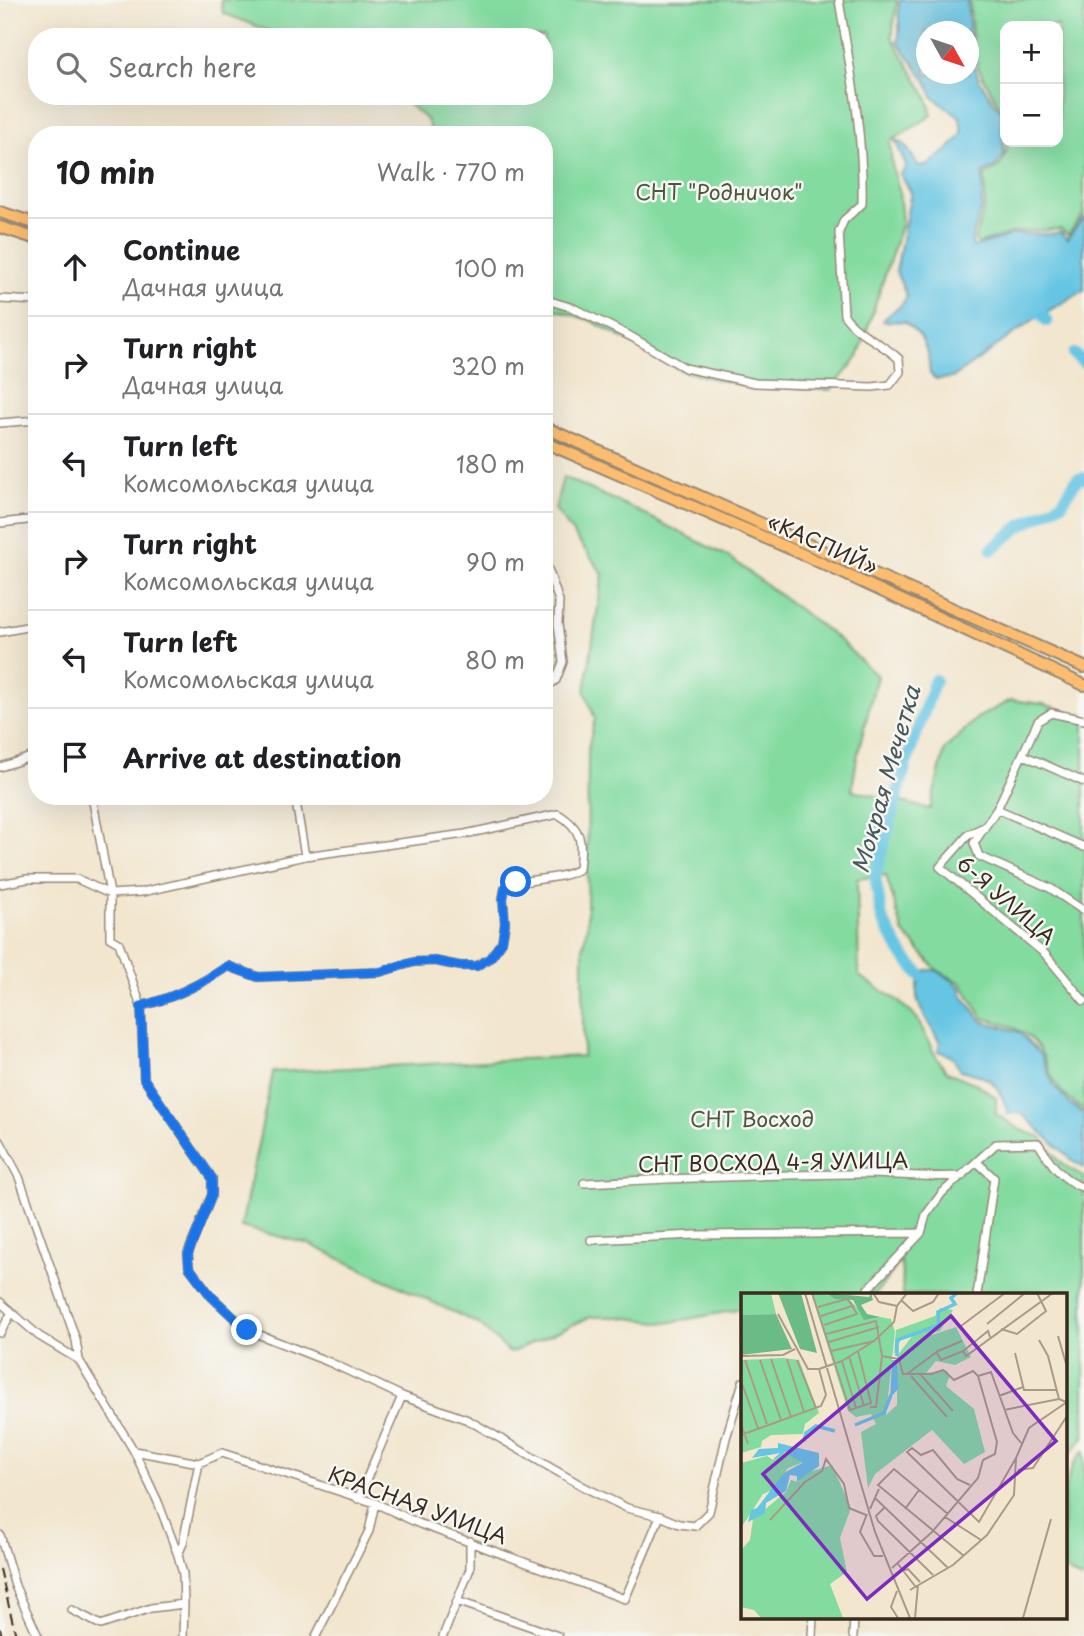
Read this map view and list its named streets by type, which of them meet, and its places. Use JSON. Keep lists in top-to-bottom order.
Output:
{
  "streets": {
    "highway": ["«КАСПИЙ»"],
    "street": ["6-Я УЛИЦА", "СНТ ВОСХОД 4-Я УЛИЦА", "КРАСНАЯ УЛИЦА"]
  },
  "water": ["Мокрая Мечетка"],
  "parks": ["СНТ \"Родничок\"", "СНТ Восход"],
  "north": "bottom right",
  "page": {
    "map_buttons": ["+", "−"],
    "search": "Search here",
    "heading": ["10 min", "Walk · 770 m"],
    "list": [
      ["Continue", "Дачная улица", "100 m"],
      ["Turn right", "Дачная улица", "320 m"],
      ["Turn left", "Комсомольская улица", "180 m"],
      ["Turn right", "Комсомольская улица", "90 m"],
      ["Turn left", "Комсомольская улица", "80 m"],
      "Arrive at destination"
    ]
  }
}
